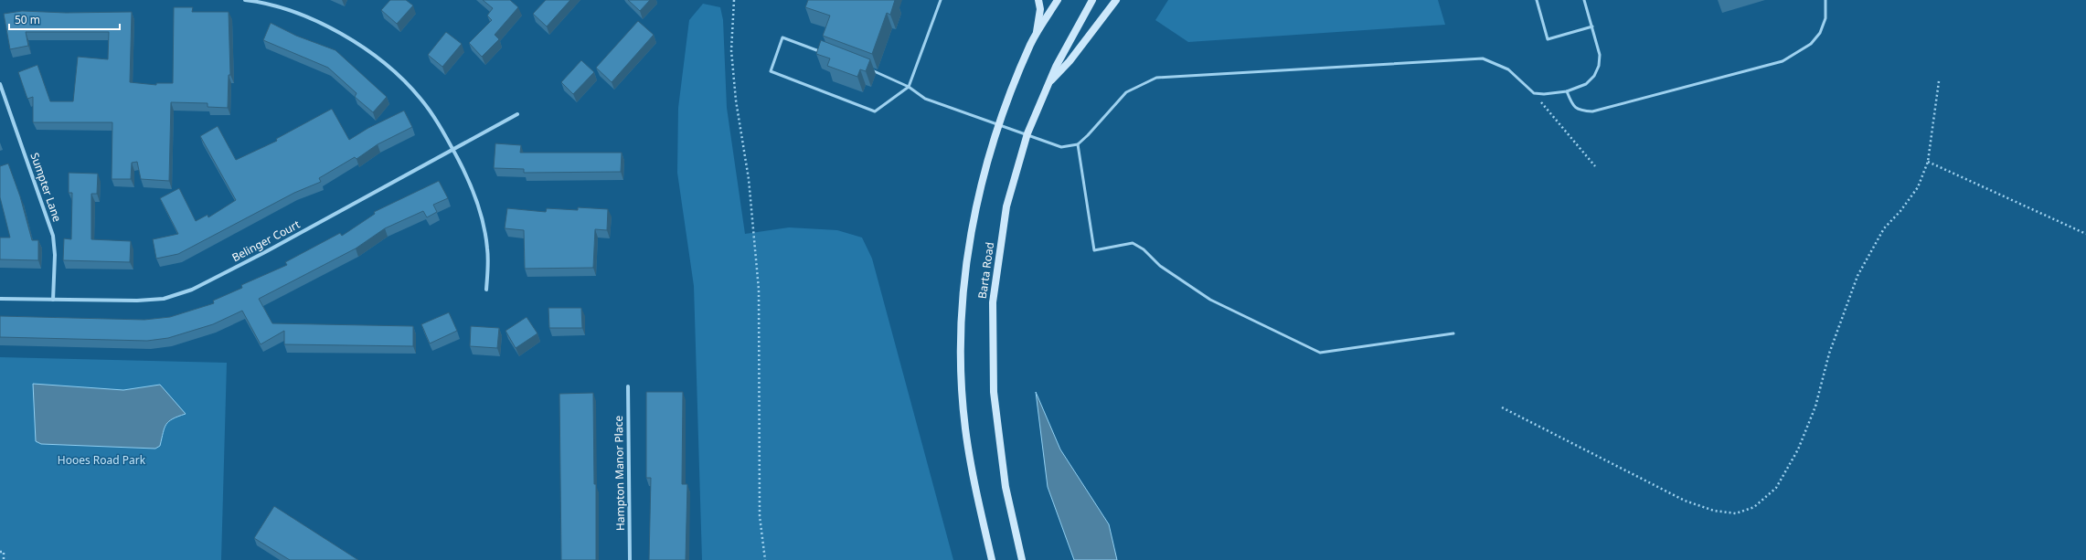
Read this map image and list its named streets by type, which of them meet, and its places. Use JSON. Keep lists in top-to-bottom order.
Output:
{
  "streets": {
    "street": [
      "Sumpter Lane",
      "Belinger Court",
      "Barta Road",
      "Hampton Manor Place"
    ]
  },
  "crossings": [
    ["Sumpter Lane", "Belinger Court"]
  ],
  "parks": ["Hooes Road Park"],
  "scale_bar": "50 m"
}
